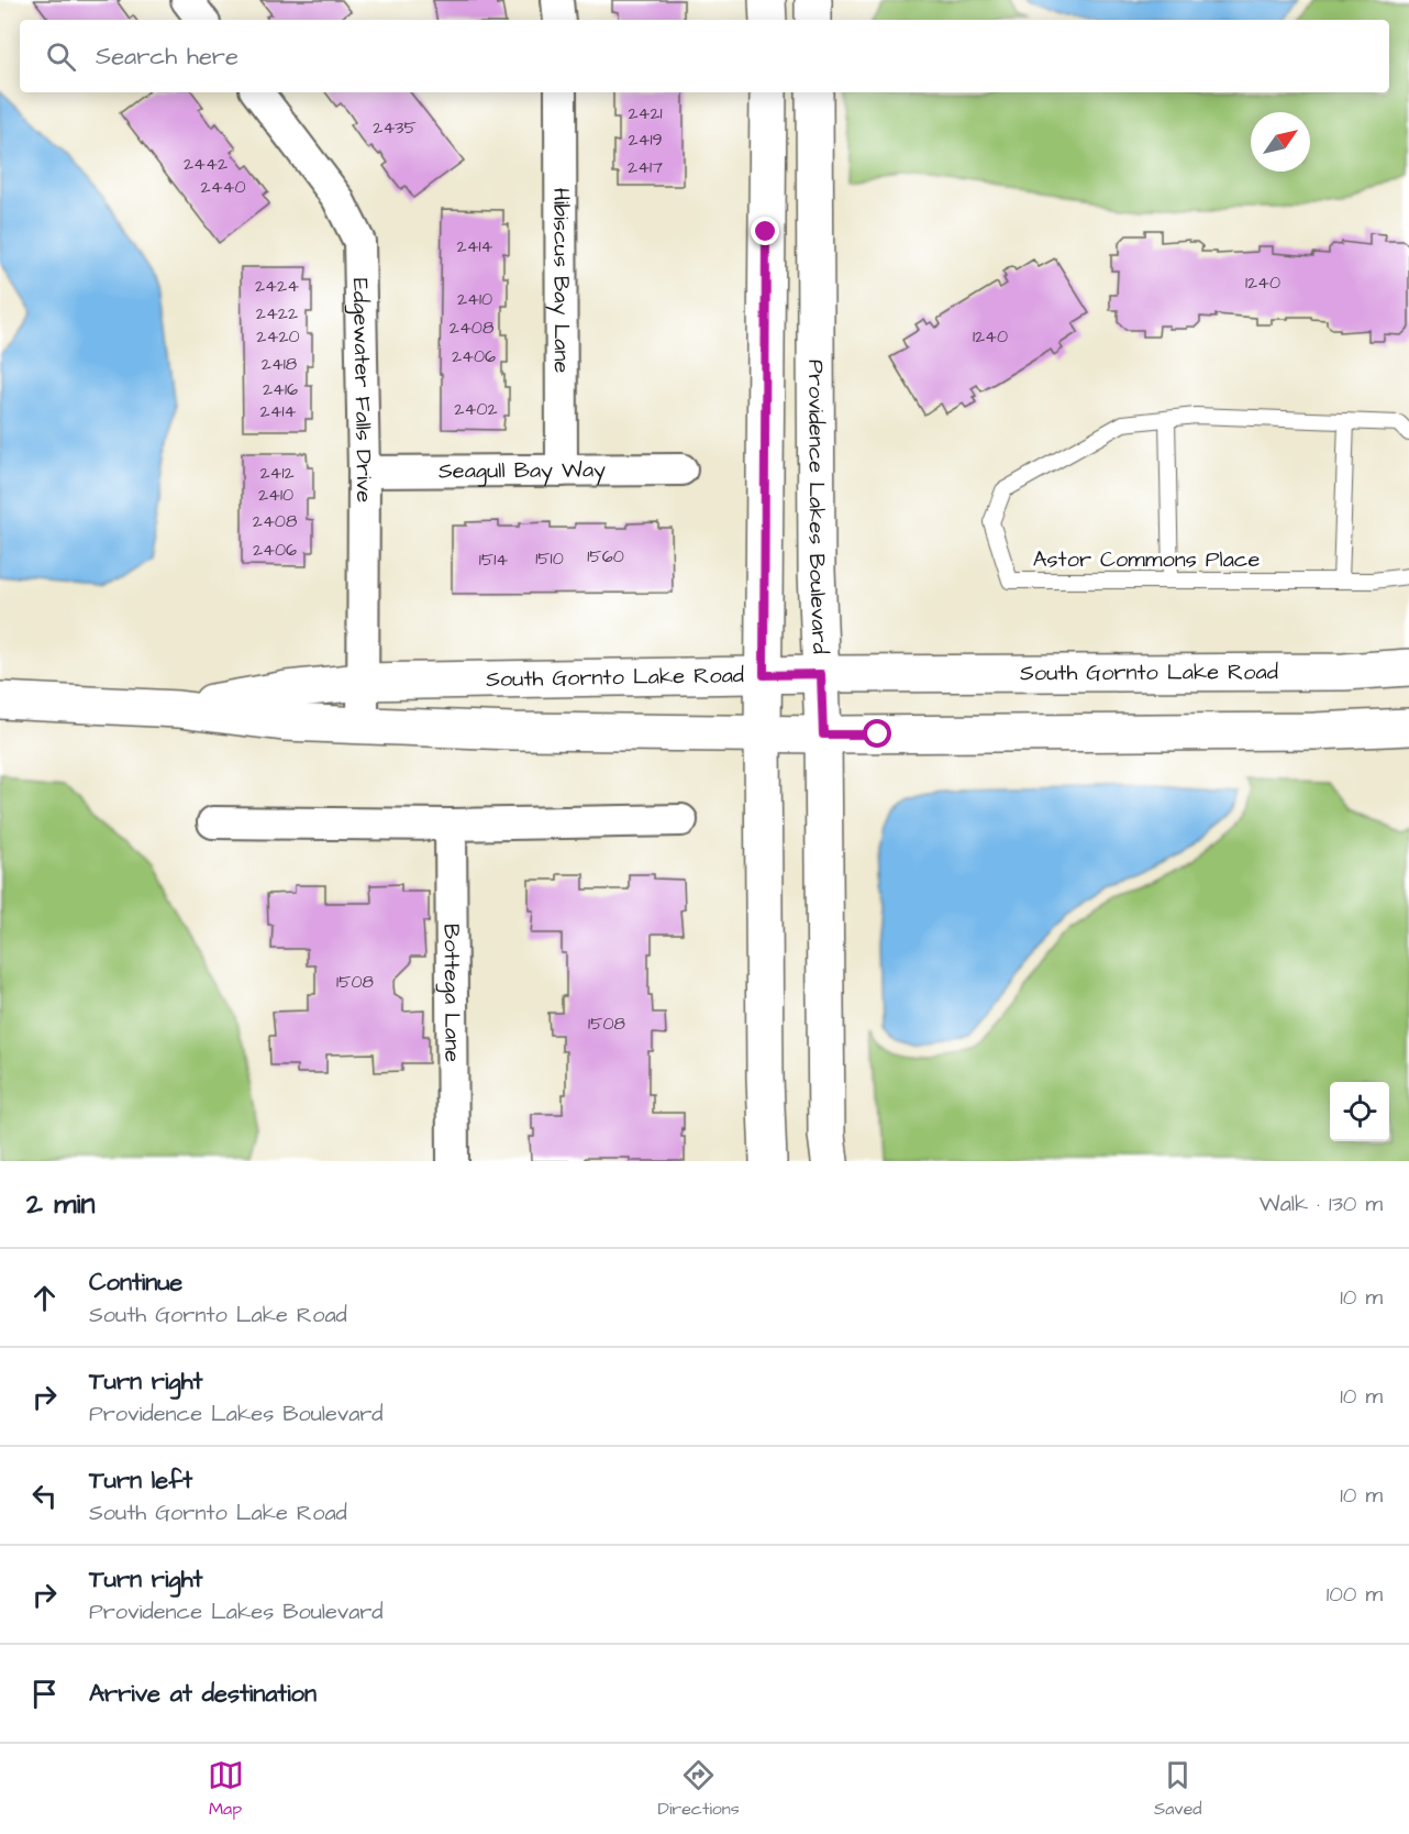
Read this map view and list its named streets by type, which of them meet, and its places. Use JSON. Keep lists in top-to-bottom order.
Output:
{
  "streets": {
    "street": [
      "Hibiscus Bay Lane",
      "Edgewater Falls Drive",
      "Seagull Bay Way",
      "Providence Lakes Boulevard",
      "South Gornto Lake Road",
      "Bottega Lane"
    ],
    "lane": ["Astor Commons Place"]
  },
  "crossings": [
    ["Hibiscus Bay Lane", "Seagull Bay Way"],
    ["Edgewater Falls Drive", "Seagull Bay Way"],
    ["Edgewater Falls Drive", "South Gornto Lake Road"],
    ["Providence Lakes Boulevard", "South Gornto Lake Road"]
  ],
  "house_numbers": [
    "2421",
    "2435",
    "2419",
    "2442",
    "2417",
    "2440",
    "2414",
    "1240",
    "2424",
    "2410",
    "2422",
    "2408",
    "2420",
    "1240",
    "2406",
    "2418",
    "2416",
    "2402",
    "2414",
    "2412",
    "2410",
    "2408",
    "2406",
    "1560",
    "1510",
    "1514",
    "1508",
    "1508"
  ],
  "north": "top right",
  "page": {
    "search": "Search here",
    "heading": ["2 min", "Walk · 130 m"],
    "list": [
      ["Continue", "South Gornto Lake Road", "10 m"],
      ["Turn right", "Providence Lakes Boulevard", "10 m"],
      ["Turn left", "South Gornto Lake Road", "10 m"],
      ["Turn right", "Providence Lakes Boulevard", "100 m"],
      "Arrive at destination"
    ],
    "nav": ["Map", "Directions", "Saved"]
  }
}
